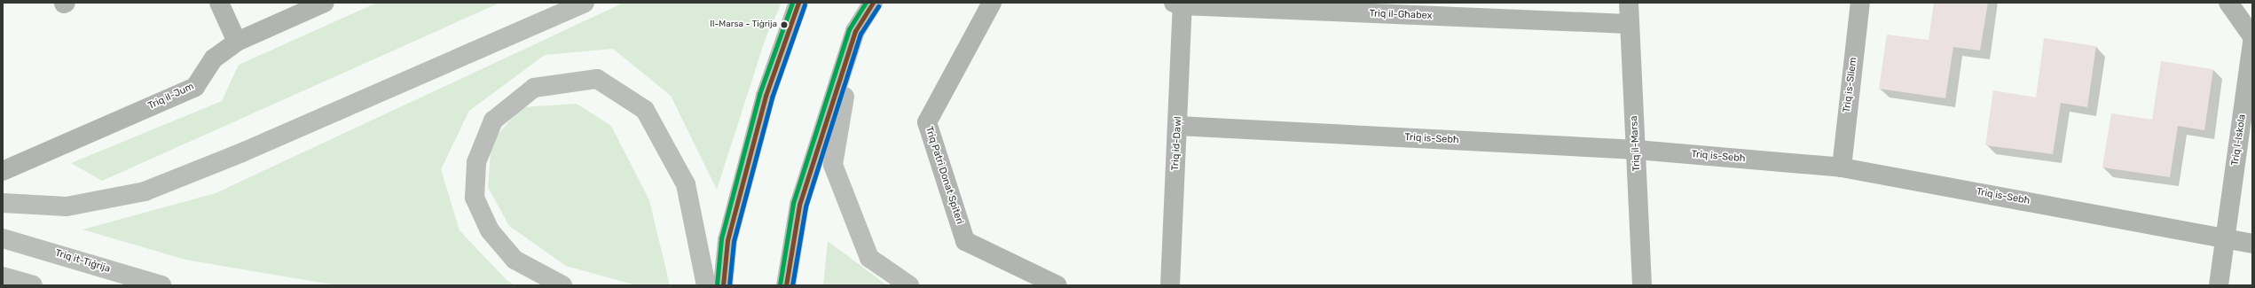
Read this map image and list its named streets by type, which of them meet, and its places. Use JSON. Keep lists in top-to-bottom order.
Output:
{
  "streets": {
    "highway": ["Triq it-Tiġrija"],
    "street": [
      "Triq il-Għabex",
      "Triq is-Sliem",
      "Triq il-Jum",
      "Triq is-Sebħ",
      "Triq l-Iskola",
      "Triq id-Dawl",
      "Triq il-Marsa",
      "Triq Patri Donat Spiteri"
    ]
  },
  "crossings": [
    ["Triq il-Għabex", "Triq id-Dawl"],
    ["Triq il-Għabex", "Triq il-Marsa"],
    ["Triq is-Sliem", "Triq is-Sebħ"],
    ["Triq is-Sebħ", "Triq l-Iskola"],
    ["Triq is-Sebħ", "Triq id-Dawl"],
    ["Triq is-Sebħ", "Triq il-Marsa"]
  ],
  "places": ["Il-Marsa - Tiġrija"]
}
